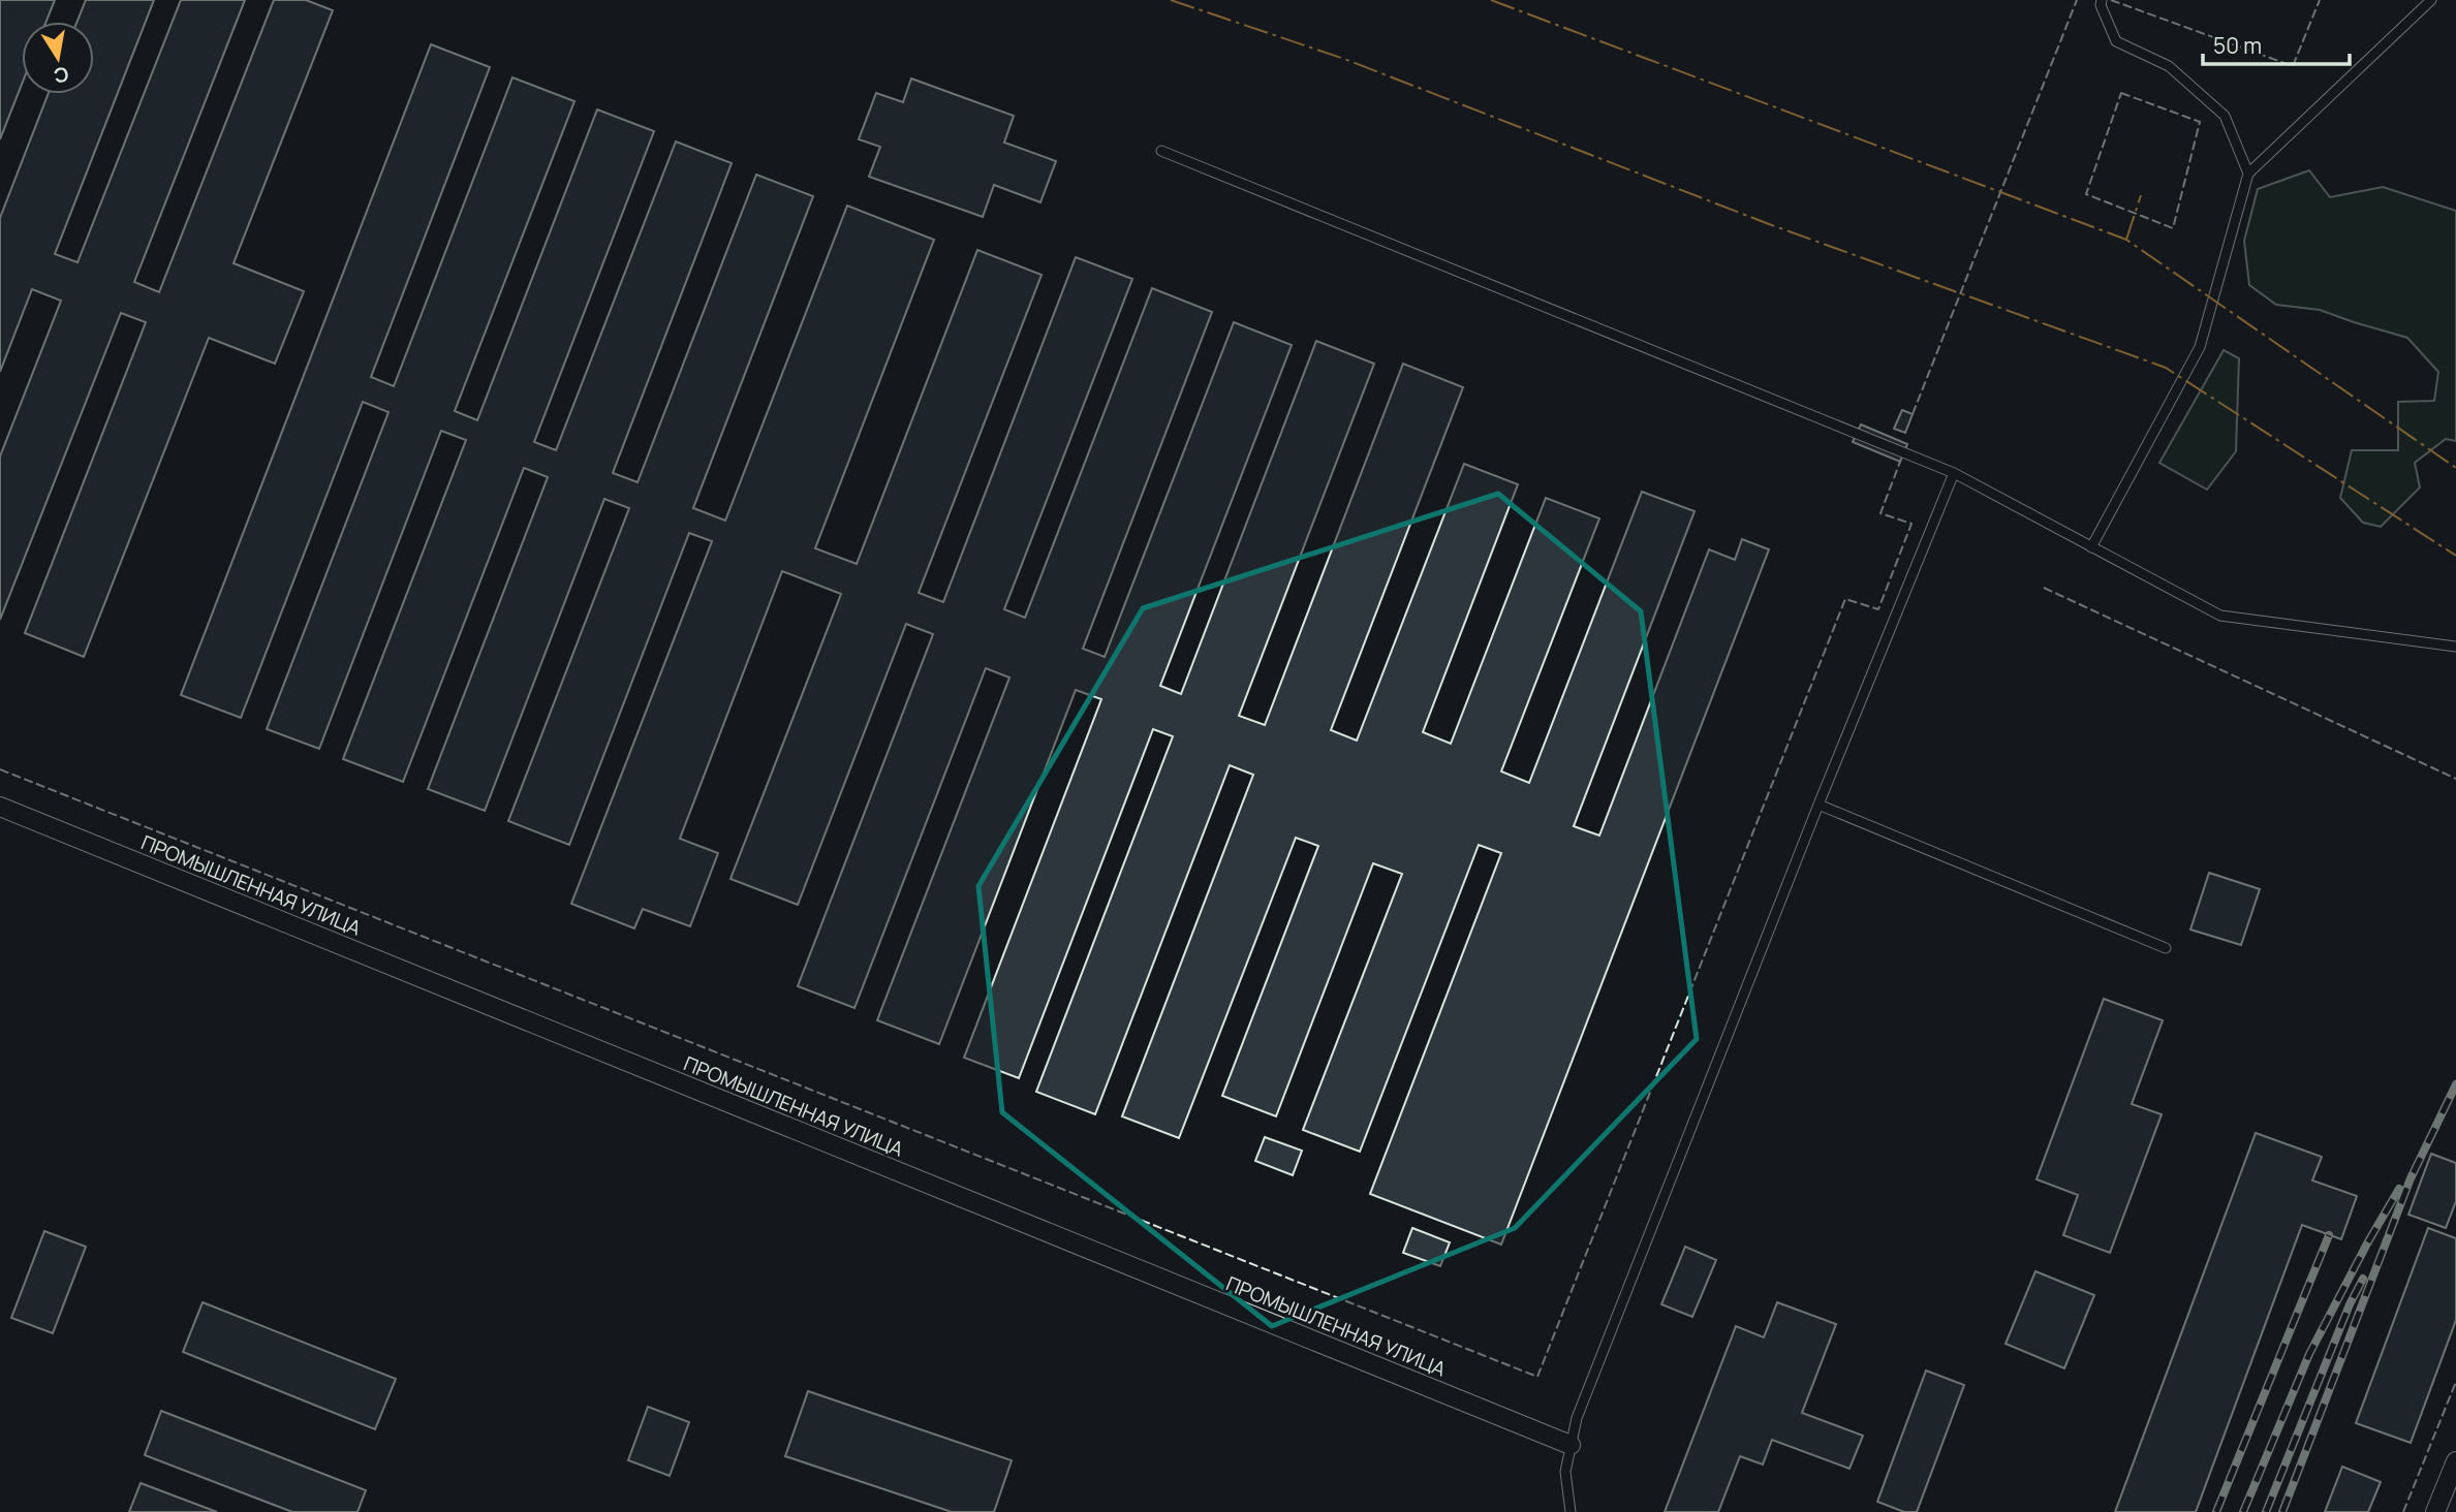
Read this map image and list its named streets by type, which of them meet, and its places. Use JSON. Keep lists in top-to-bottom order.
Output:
{
  "streets": {
    "street": ["ПРОМЫШЛЕННАЯ УЛИЦА"]
  },
  "scale_bar": "50 m",
  "north": "bottom"
}
